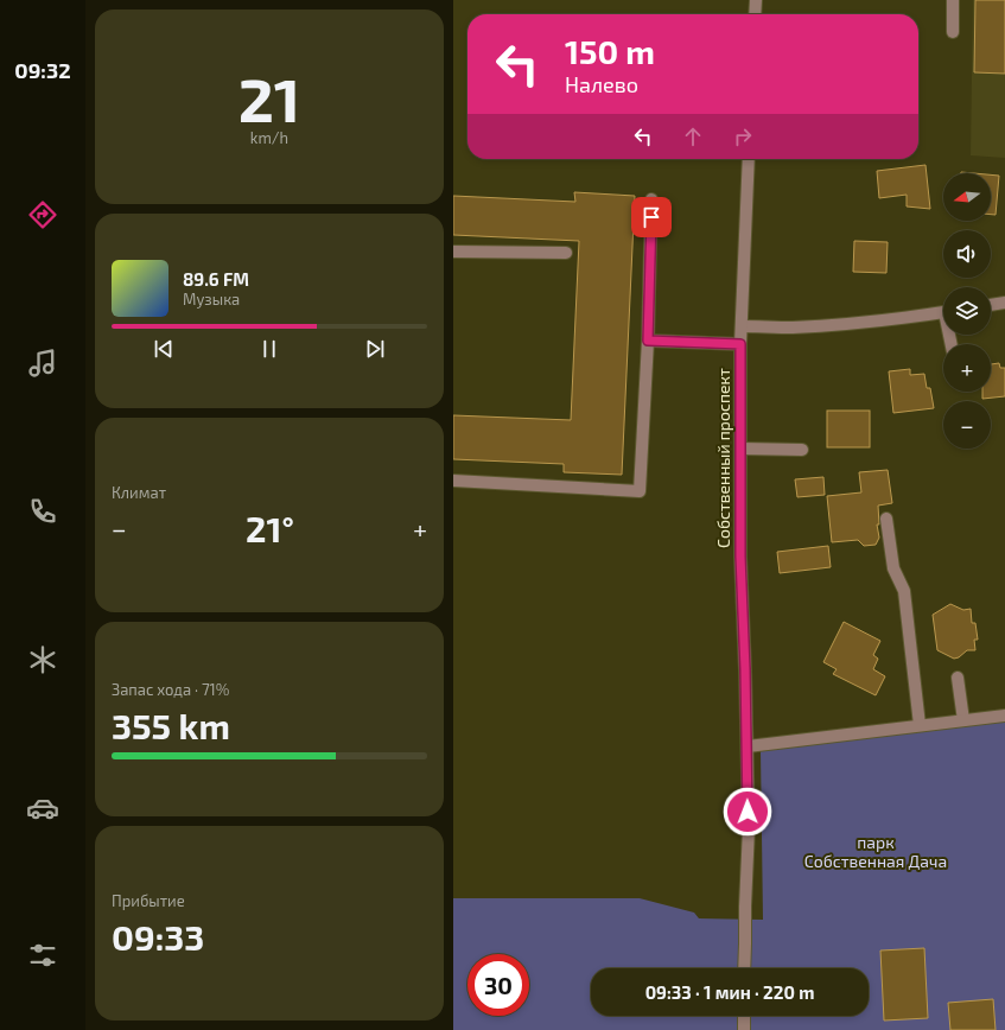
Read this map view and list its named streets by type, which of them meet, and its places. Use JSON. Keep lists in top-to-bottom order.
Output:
{
  "streets": {
    "street": ["Собственный проспект"]
  },
  "parks": ["парк Собственная Дача"],
  "north": "left",
  "page": {
    "tabs": "09:32",
    "tile": [
      ["21", "km/h"],
      "Климат",
      ["Запас хода · 71%", "355 km"],
      ["Прибытие", "09:33"]
    ],
    "turn": ["150 m", "Налево"],
    "map_buttons": ["+", "−"],
    "song": ["89.6 FM", "Музыка"],
    "heat": ["−", "21°", "+"],
    "limit": "30",
    "trip": "09:33 · 1 мин · 220 m"
  }
}
